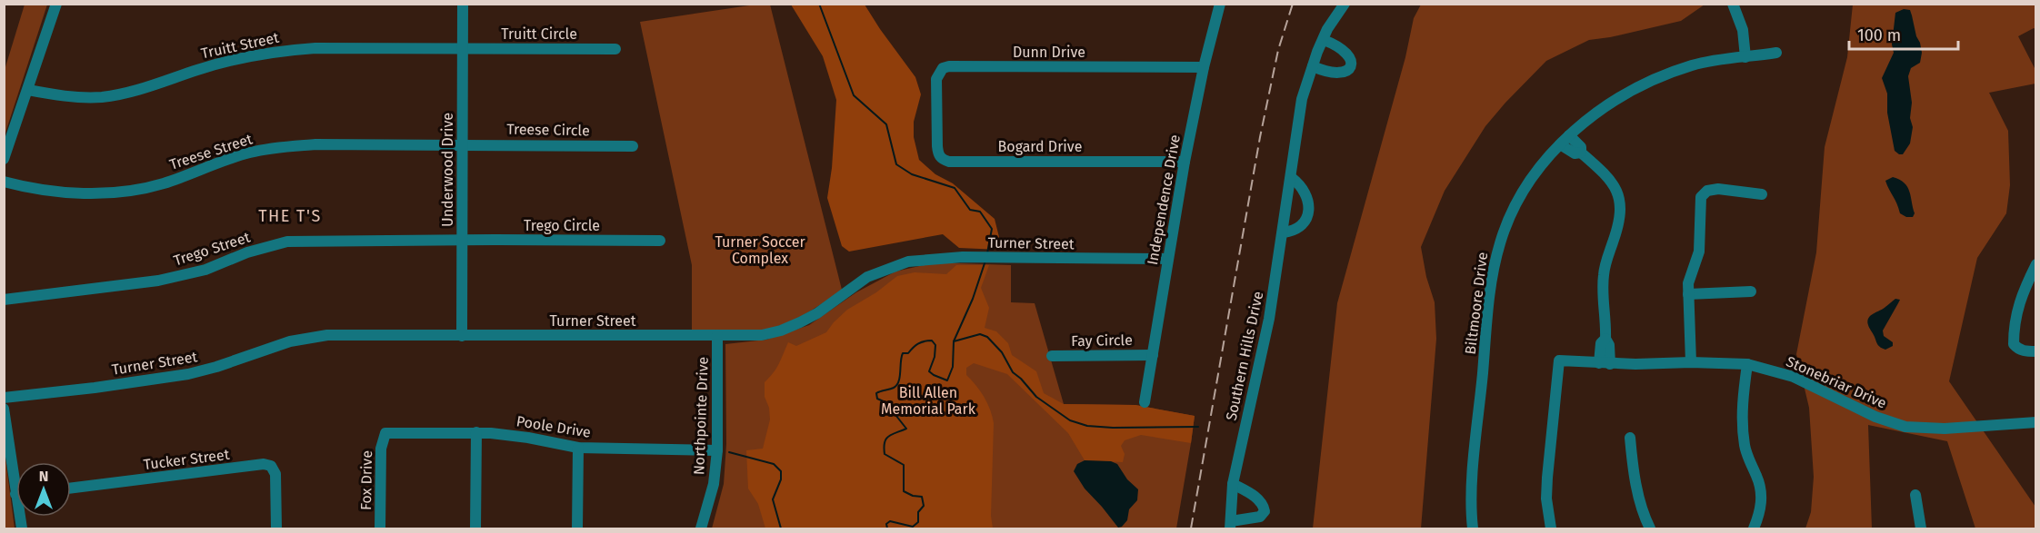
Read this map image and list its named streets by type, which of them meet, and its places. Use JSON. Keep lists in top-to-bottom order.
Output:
{
  "streets": {
    "street": [
      "Truitt Circle",
      "Truitt Street",
      "Dunn Drive",
      "Treese Circle",
      "Bogard Drive",
      "Treese Street",
      "Underwood Drive",
      "Independence Drive",
      "Trego Circle",
      "Turner Street",
      "Trego Street",
      "Biltmoore Drive",
      "Fay Circle",
      "Southern Hills Drive",
      "Stonebriar Drive",
      "Northpointe Drive",
      "Poole Drive",
      "Tucker Street",
      "Fox Drive"
    ]
  },
  "crossings": [
    ["Truitt Circle", "Truitt Street"],
    ["Truitt Circle", "Underwood Drive"],
    ["Truitt Street", "Underwood Drive"],
    ["Dunn Drive", "Bogard Drive"],
    ["Dunn Drive", "Independence Drive"],
    ["Treese Circle", "Treese Street"],
    ["Treese Circle", "Underwood Drive"],
    ["Bogard Drive", "Independence Drive"],
    ["Treese Street", "Underwood Drive"],
    ["Underwood Drive", "Trego Circle"],
    ["Underwood Drive", "Turner Street"],
    ["Underwood Drive", "Trego Street"],
    ["Independence Drive", "Turner Street"],
    ["Independence Drive", "Fay Circle"],
    ["Trego Circle", "Trego Street"],
    ["Turner Street", "Northpointe Drive"],
    ["Northpointe Drive", "Poole Drive"],
    ["Poole Drive", "Fox Drive"]
  ],
  "districts": ["THE T'S"],
  "parks": ["Turner Soccer Complex", "Bill Allen Memorial Park"],
  "scale_bar": "100 m",
  "north": "top"
}
